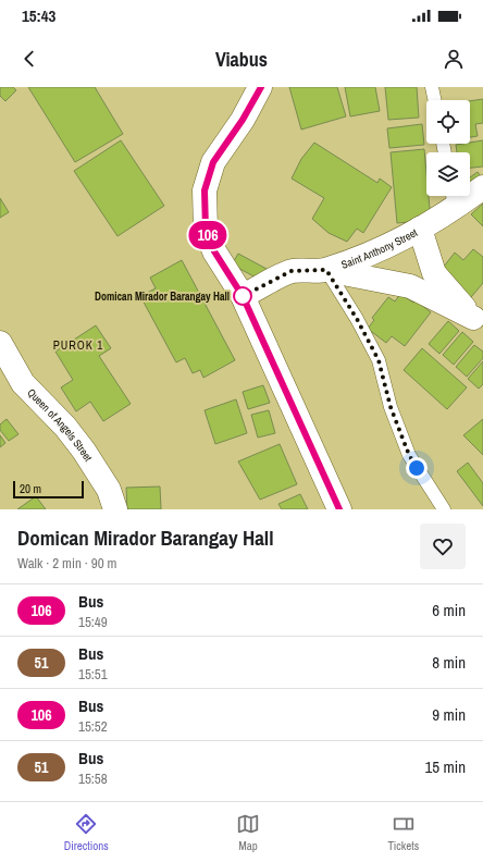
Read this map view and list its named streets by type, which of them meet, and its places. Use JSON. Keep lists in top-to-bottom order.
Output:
{
  "streets": {
    "street": ["Saint Anthony Street", "Queen of Angels Street"]
  },
  "districts": ["PUROK 1"],
  "places": ["Domican Mirador Barangay Hall"],
  "lines": ["bus line 106"],
  "scale_bar": "20 m",
  "page": {
    "status": "15:43",
    "header": "Viabus",
    "on_map": "106",
    "scale": "20 m",
    "heading": ["Domican Mirador Barangay Hall", "Walk · 2 min · 90 m"],
    "list": [
      {
        "mark": "106",
        "name": "Bus",
        "note": "15:49",
        "value": "6 min"
      },
      {
        "mark": "51",
        "name": "Bus",
        "note": "15:51",
        "value": "8 min"
      },
      {
        "mark": "106",
        "name": "Bus",
        "note": "15:52",
        "value": "9 min"
      },
      {
        "mark": "51",
        "name": "Bus",
        "note": "15:58",
        "value": "15 min"
      }
    ],
    "tabs": ["Directions", "Map", "Tickets"]
  }
}
